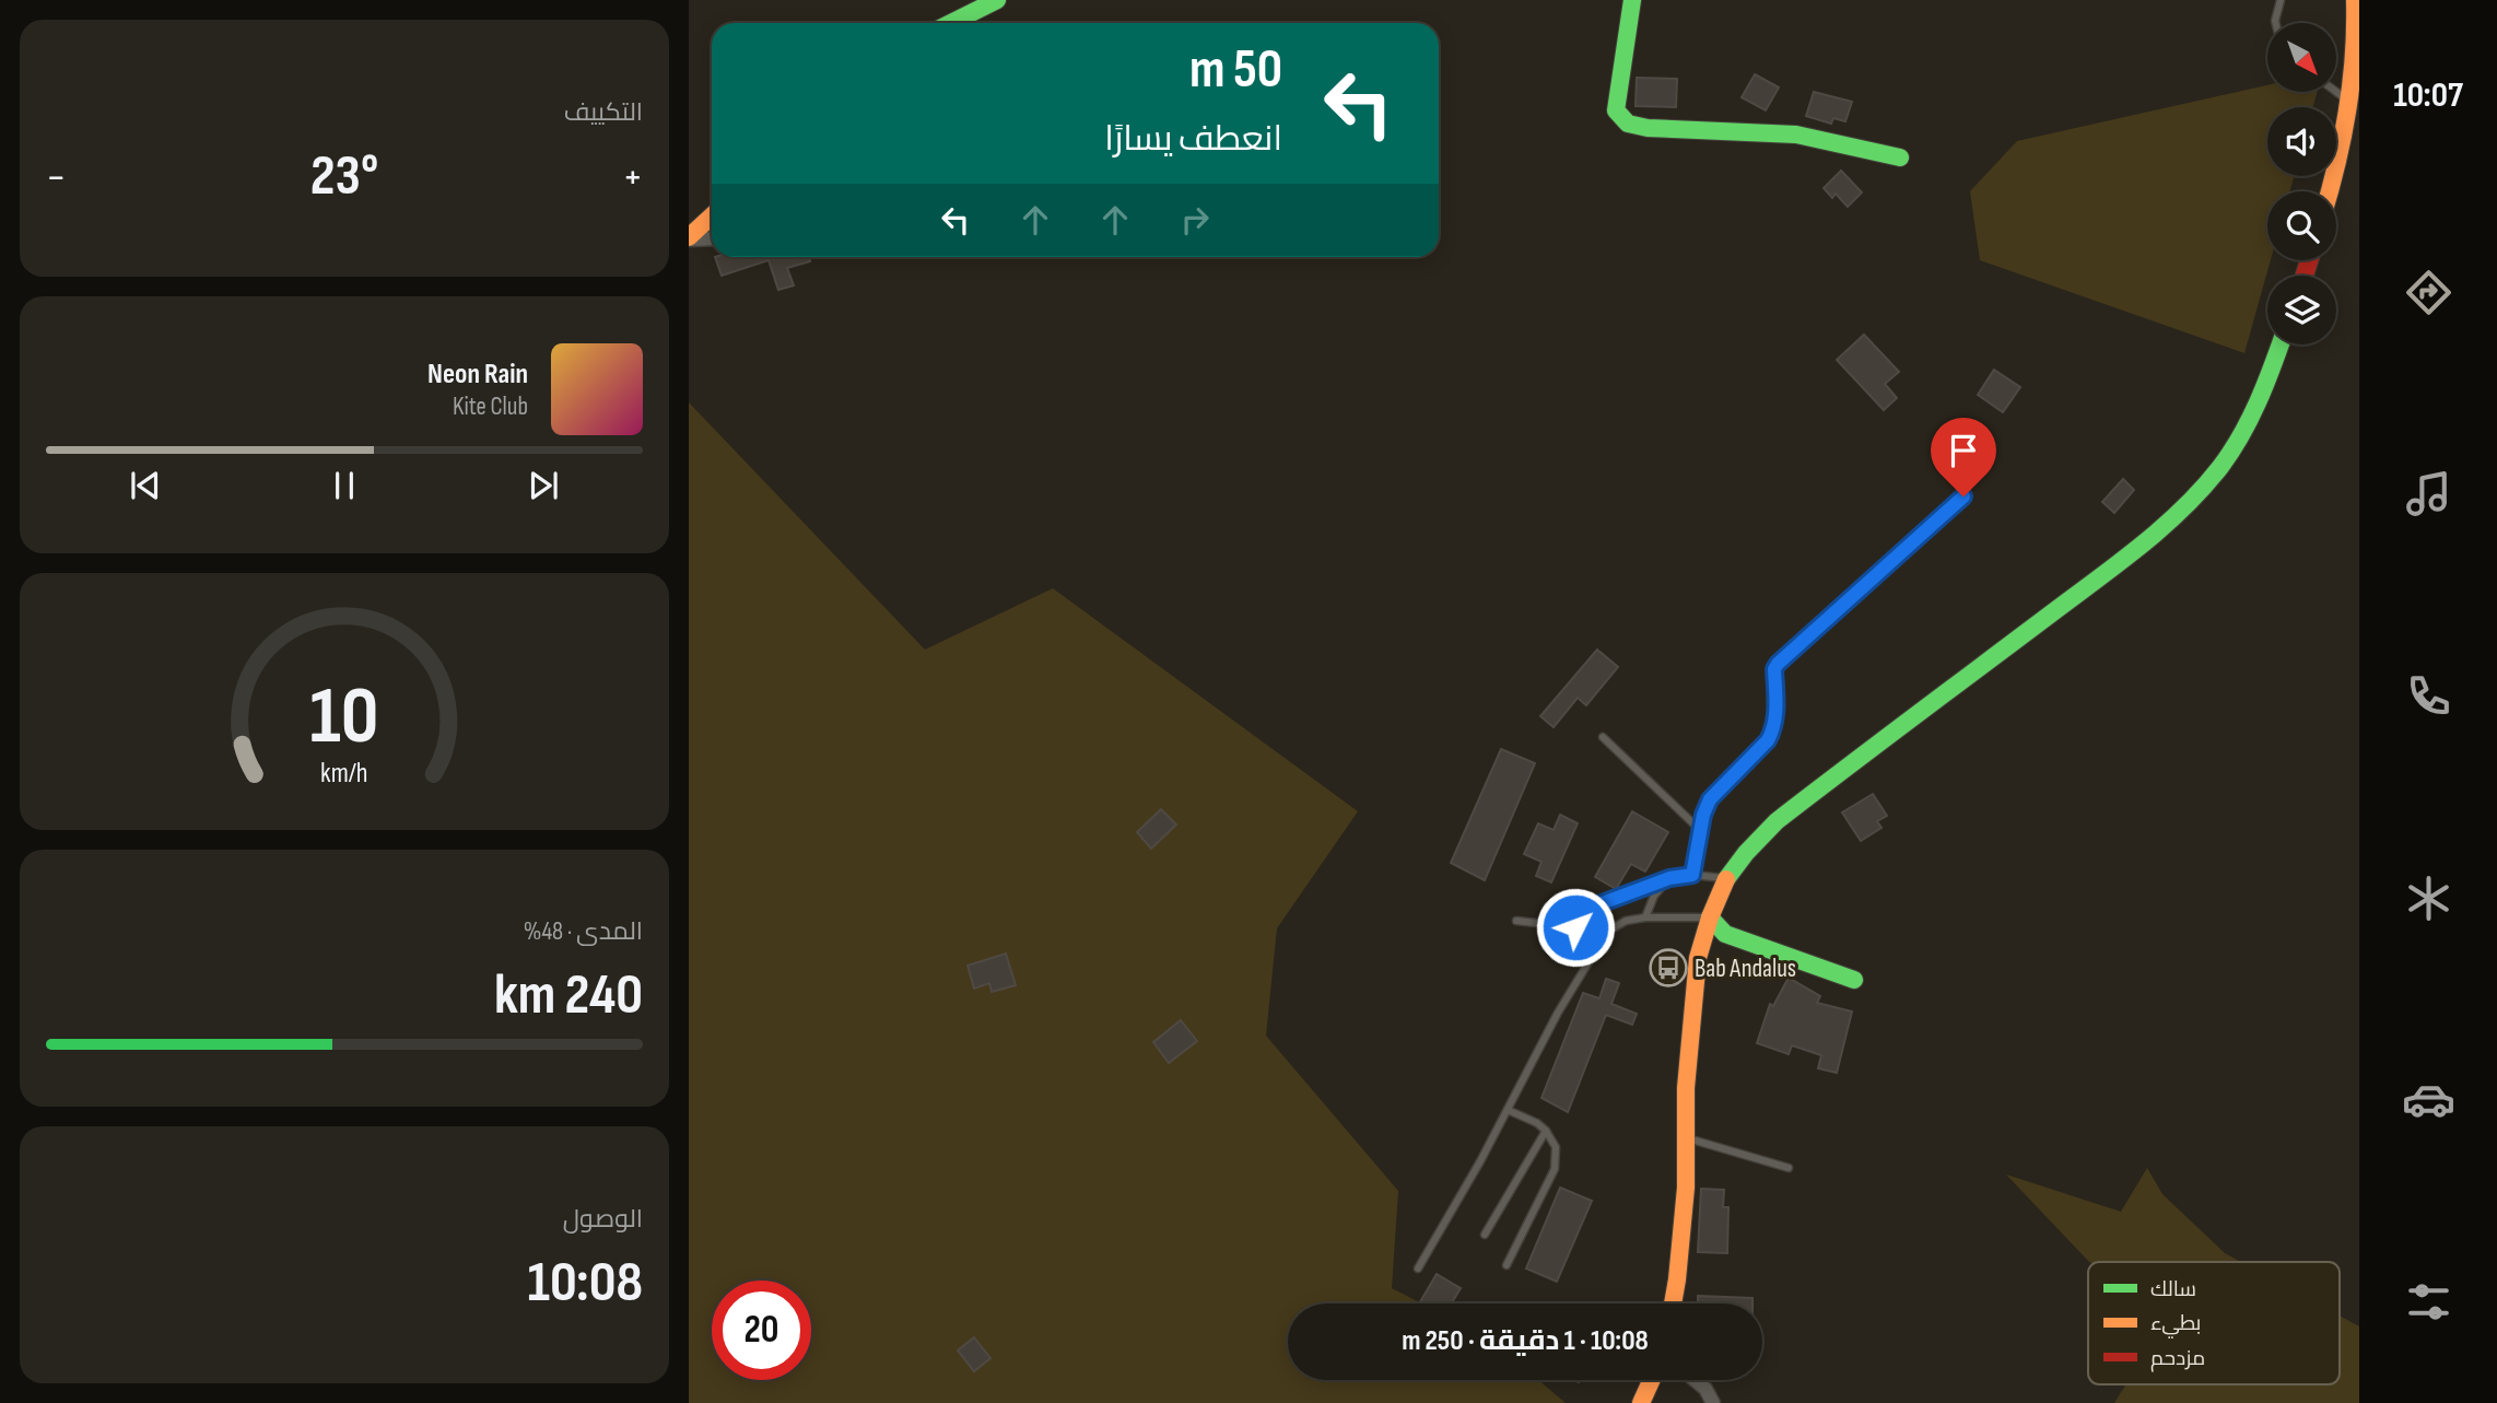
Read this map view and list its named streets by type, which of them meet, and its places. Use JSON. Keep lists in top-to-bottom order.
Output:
{
  "places": {
    "bus stop": ["Bab Andalus"]
  },
  "legend": ["سالك", "بطيء", "مزدحم"],
  "north": "bottom right",
  "page": {
    "tabs": "10:07",
    "tile": [
      "التكييف",
      ["المدى · 48%", "240 km"],
      ["الوصول", "10:08"]
    ],
    "turn": ["50 m", "انعطف يسارًا"],
    "heat": ["−", "23°", "+"],
    "song": ["Neon Rain", "Kite Club"],
    "limit": "20",
    "trip": "10:08 · 1 دقيقة · 250 m",
    "gauge": ["10", "km/h"]
  }
}
